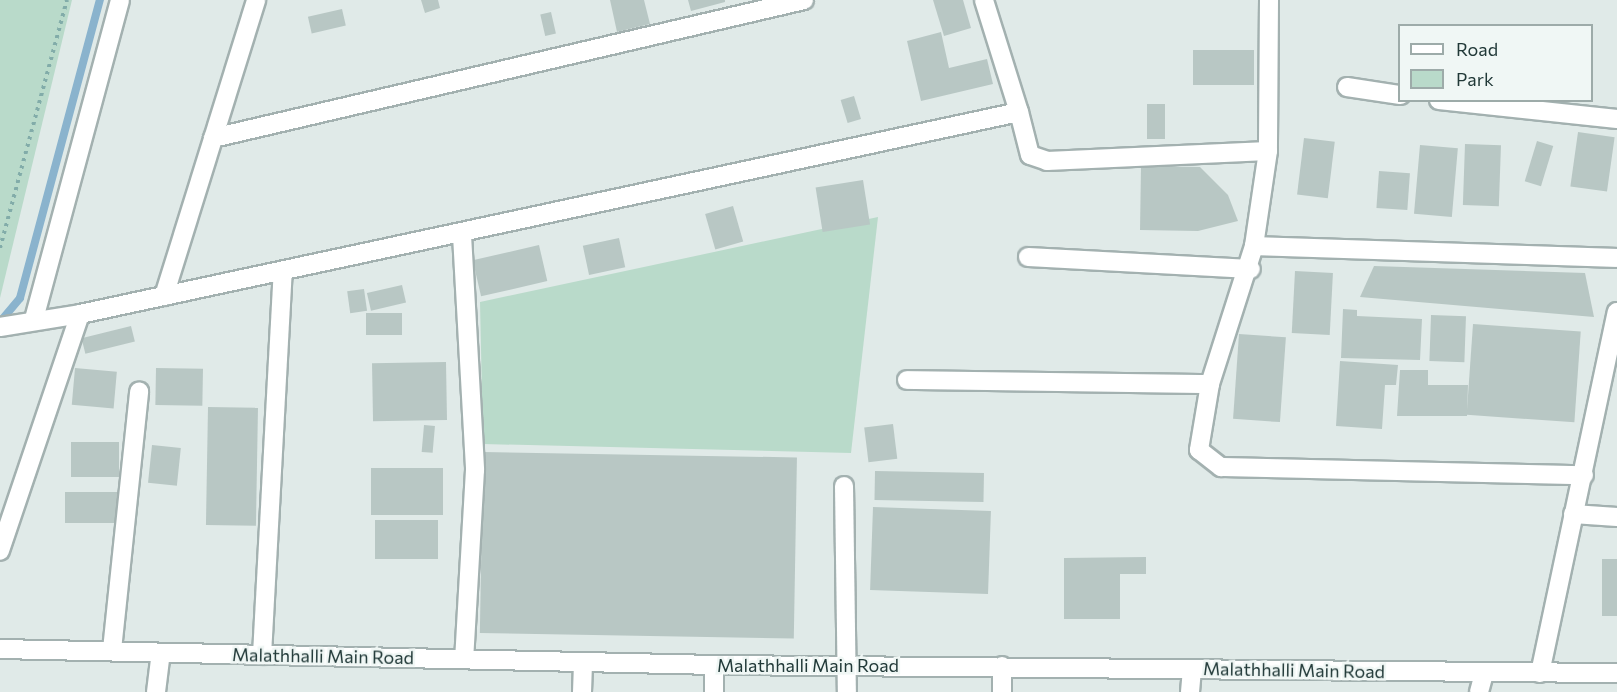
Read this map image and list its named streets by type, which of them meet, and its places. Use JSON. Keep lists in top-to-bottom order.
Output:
{
  "streets": {
    "street": ["Malathhalli Main Road"]
  },
  "legend": ["Road", "Park"]
}
